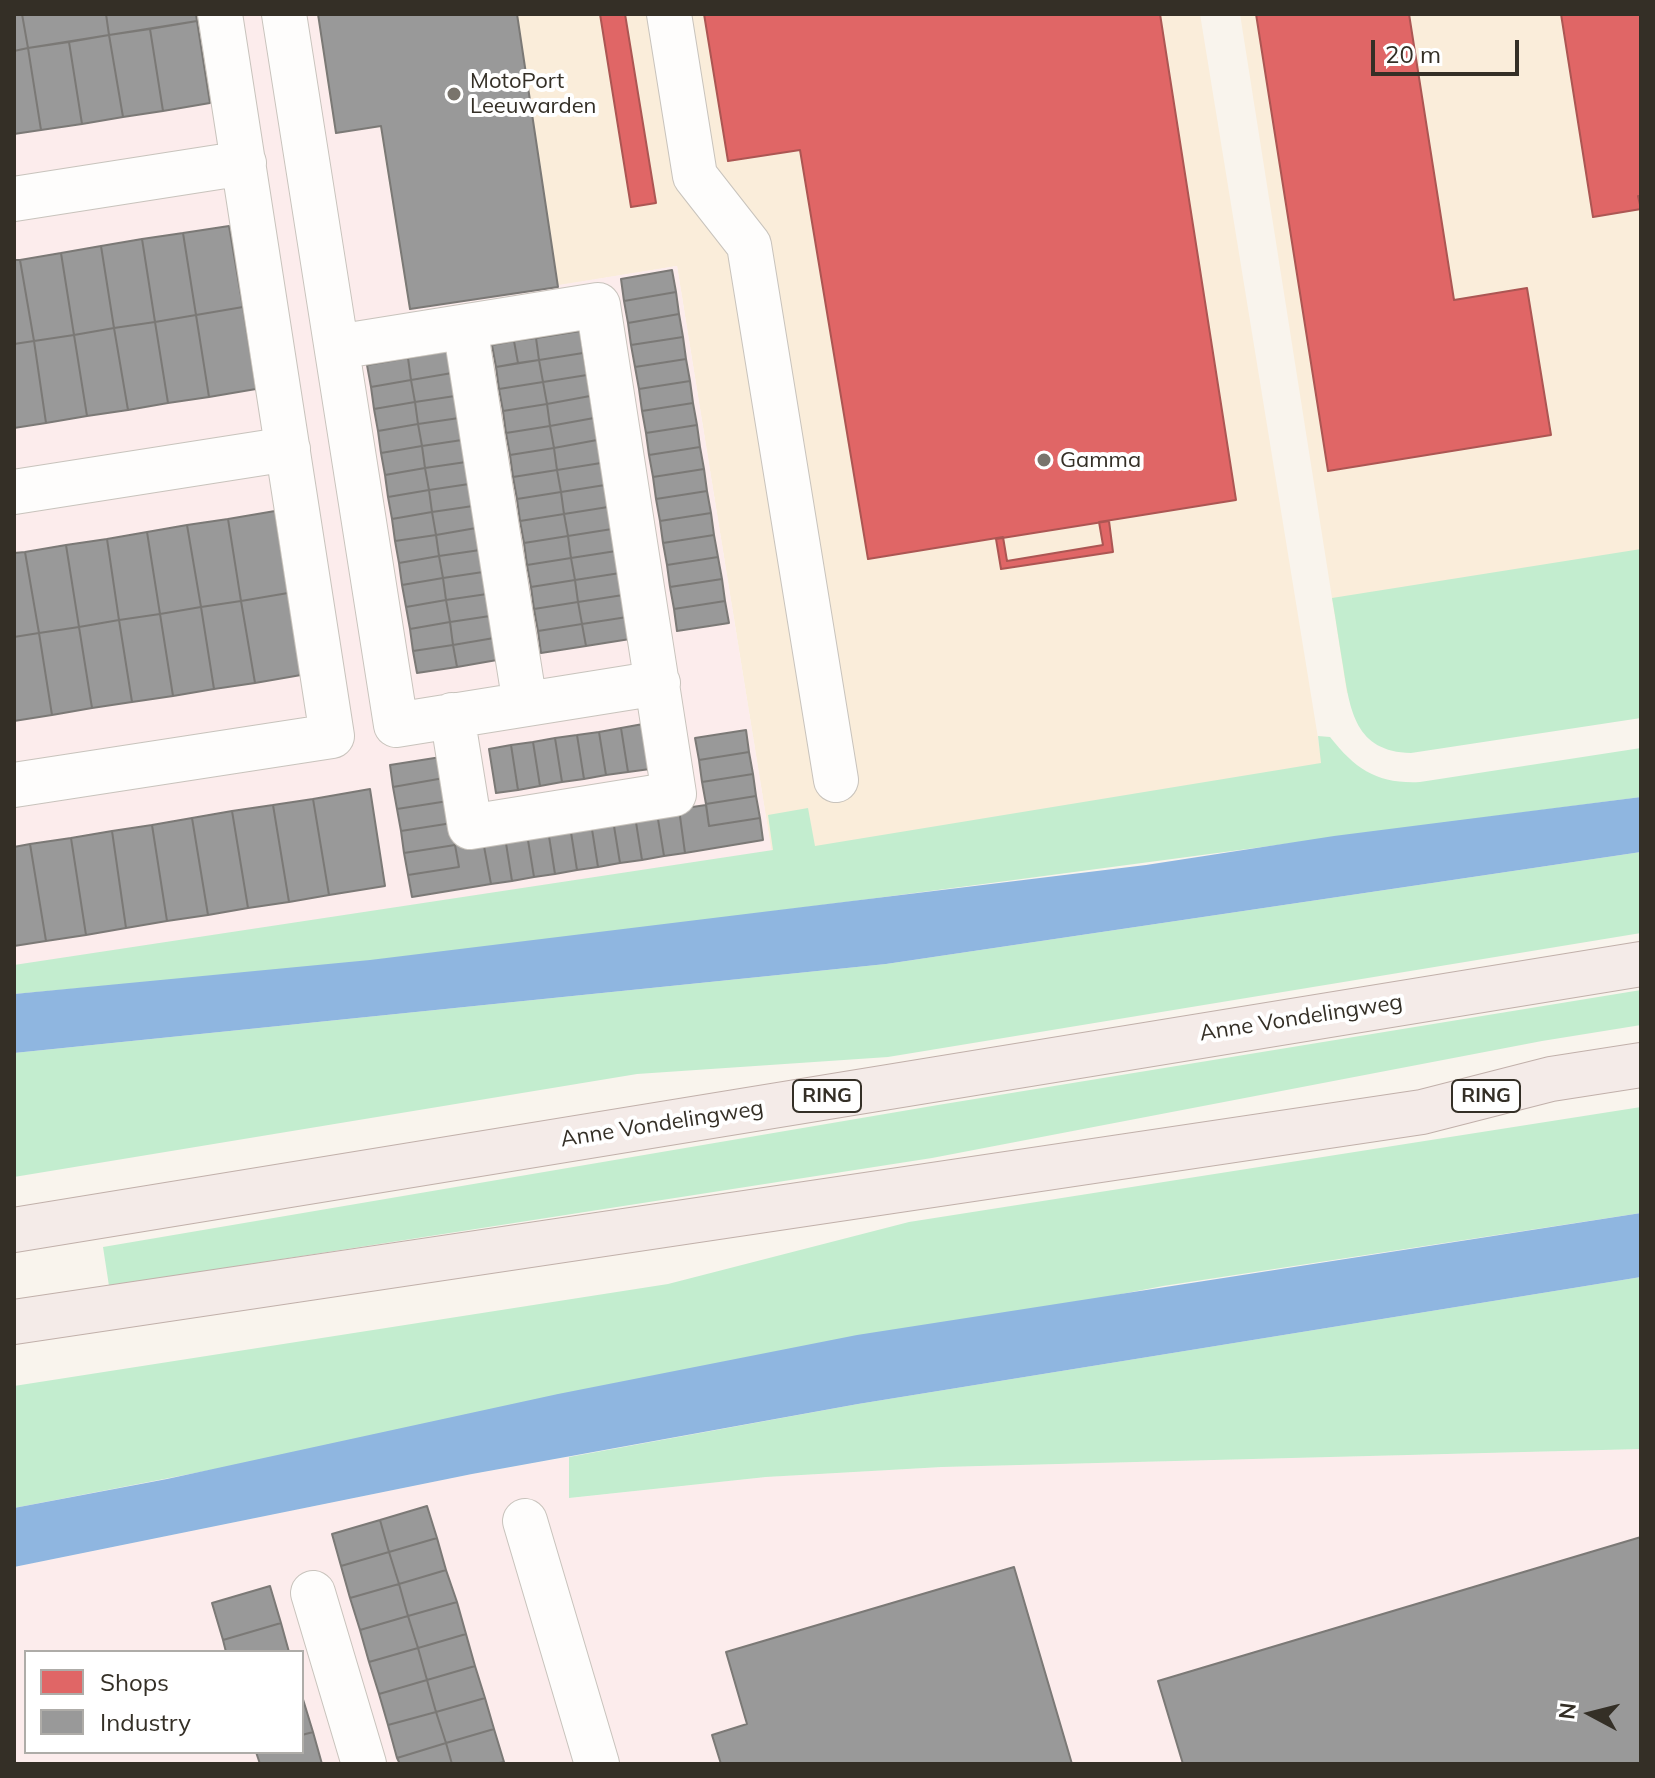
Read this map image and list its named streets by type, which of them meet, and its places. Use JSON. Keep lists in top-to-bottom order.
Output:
{
  "streets": {
    "main road": ["Anne Vondelingweg", "RING"]
  },
  "places": ["MotoPort Leeuwarden", "Gamma"],
  "legend": ["Shops", "Industry"],
  "scale_bar": "20 m",
  "north": "left"
}
